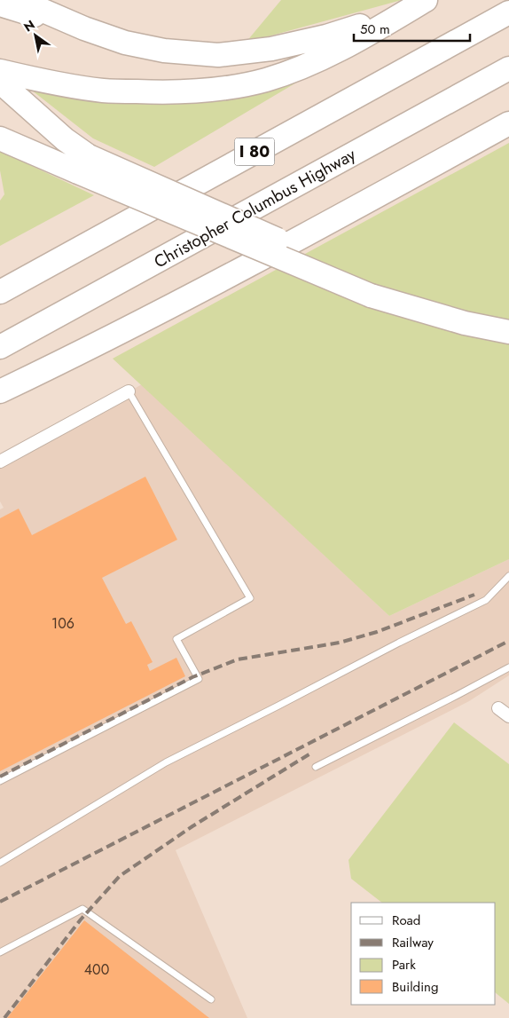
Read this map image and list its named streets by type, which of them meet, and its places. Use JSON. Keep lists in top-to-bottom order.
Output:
{
  "streets": {
    "highway": ["I 80", "Christopher Columbus Highway"]
  },
  "house_numbers": ["106", "400"],
  "legend": [
    "Road",
    "Railway",
    "Park",
    "Building"
  ],
  "scale_bar": "50 m",
  "north": "top left"
}
